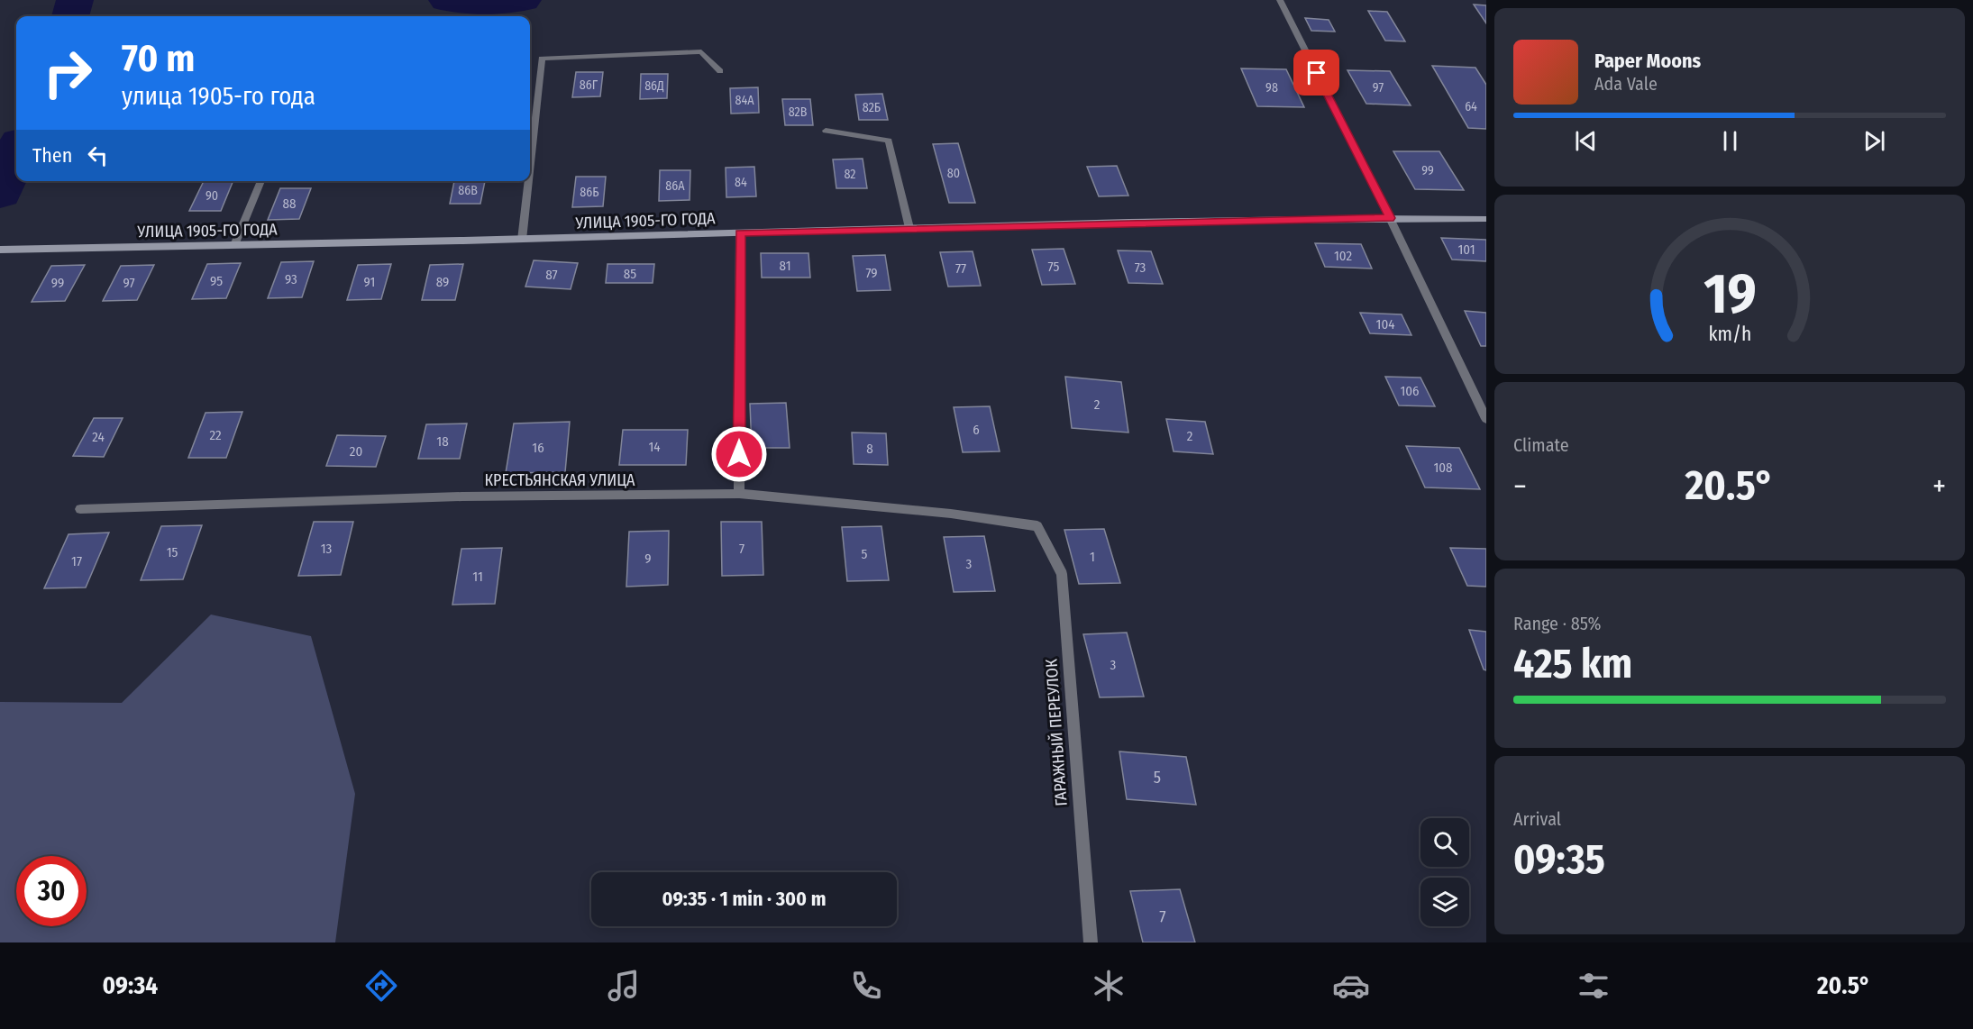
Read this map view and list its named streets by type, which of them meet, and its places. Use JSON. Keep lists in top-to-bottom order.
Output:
{
  "streets": {
    "street": ["УЛИЦА 1905-ГО ГОДА", "КРЕСТЬЯНСКАЯ УЛИЦА", "ГАРАЖНЫЙ ПЕРЕУЛОК"]
  },
  "crossings": [
    ["КРЕСТЬЯНСКАЯ УЛИЦА", "ГАРАЖНЫЙ ПЕРЕУЛОК"]
  ],
  "house_numbers": [
    "86Г",
    "86Д",
    "98",
    "97",
    "84А",
    "64",
    "82Б",
    "82В",
    "99",
    "80",
    "82",
    "84",
    "86А",
    "86В",
    "86Б",
    "90",
    "88",
    "101",
    "102",
    "81",
    "75",
    "73",
    "77",
    "79",
    "85",
    "87",
    "93",
    "95",
    "91",
    "89",
    "99",
    "97",
    "104",
    "106",
    "2",
    "6",
    "22",
    "2",
    "24",
    "18",
    "14",
    "16",
    "8",
    "20",
    "108",
    "13",
    "7",
    "15",
    "5",
    "1",
    "9",
    "17",
    "3",
    "11",
    "3",
    "5",
    "7"
  ],
  "page": {
    "turn": ["70 m", "улица 1905-го года"],
    "song": ["Paper Moons", "Ada Vale"],
    "then": "Then",
    "tile": [
      "Climate",
      ["Range · 85%", "425 km"],
      ["Arrival", "09:35"]
    ],
    "heat": ["−", "20.5°", "+"],
    "limit": "30",
    "trip": "09:35 · 1 min · 300 m",
    "tabs": ["09:34", "20.5°"],
    "gauge": ["19", "km/h"]
  }
}
